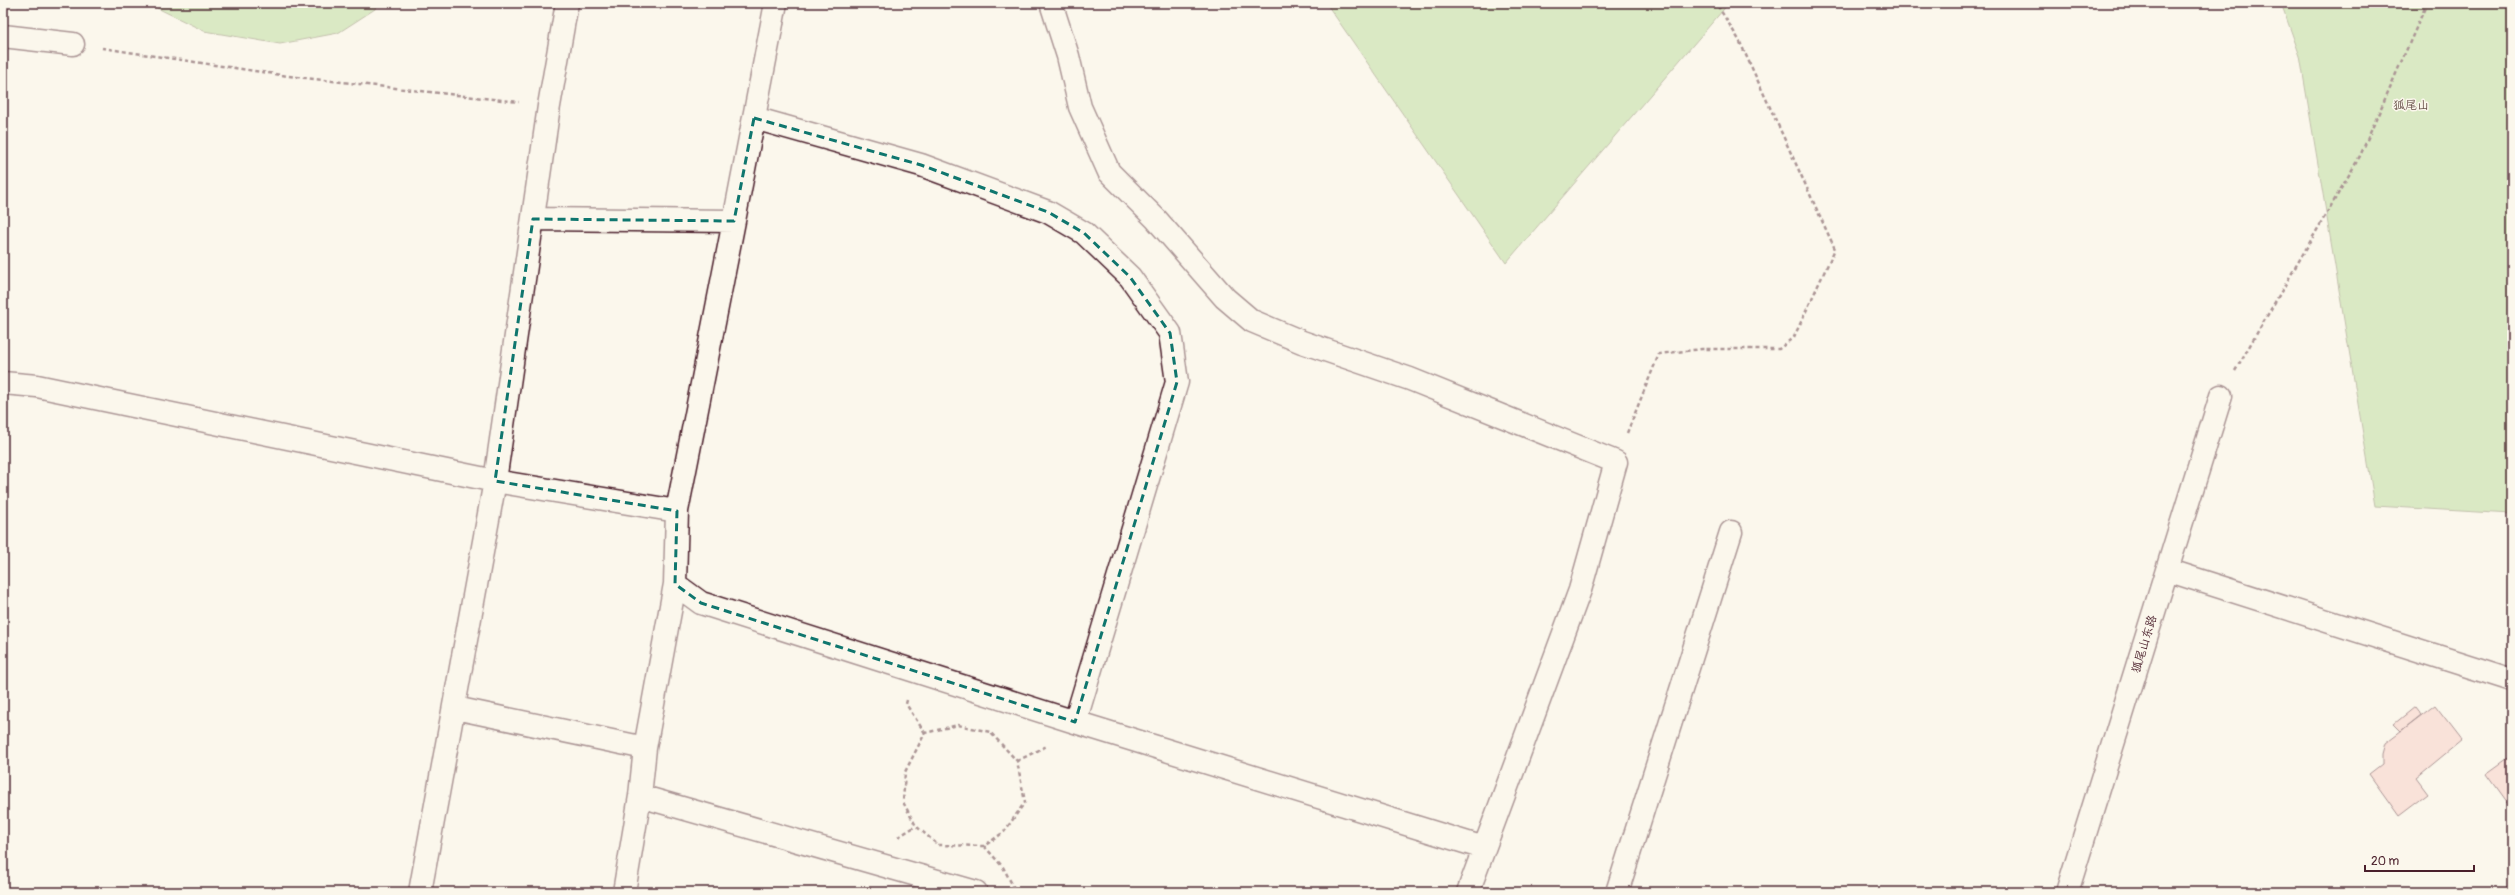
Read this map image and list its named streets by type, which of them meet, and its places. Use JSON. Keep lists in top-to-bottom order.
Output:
{
  "streets": {
    "street": ["狐尾山东路"]
  },
  "parks": ["狐尾山"],
  "scale_bar": "20 m"
}
